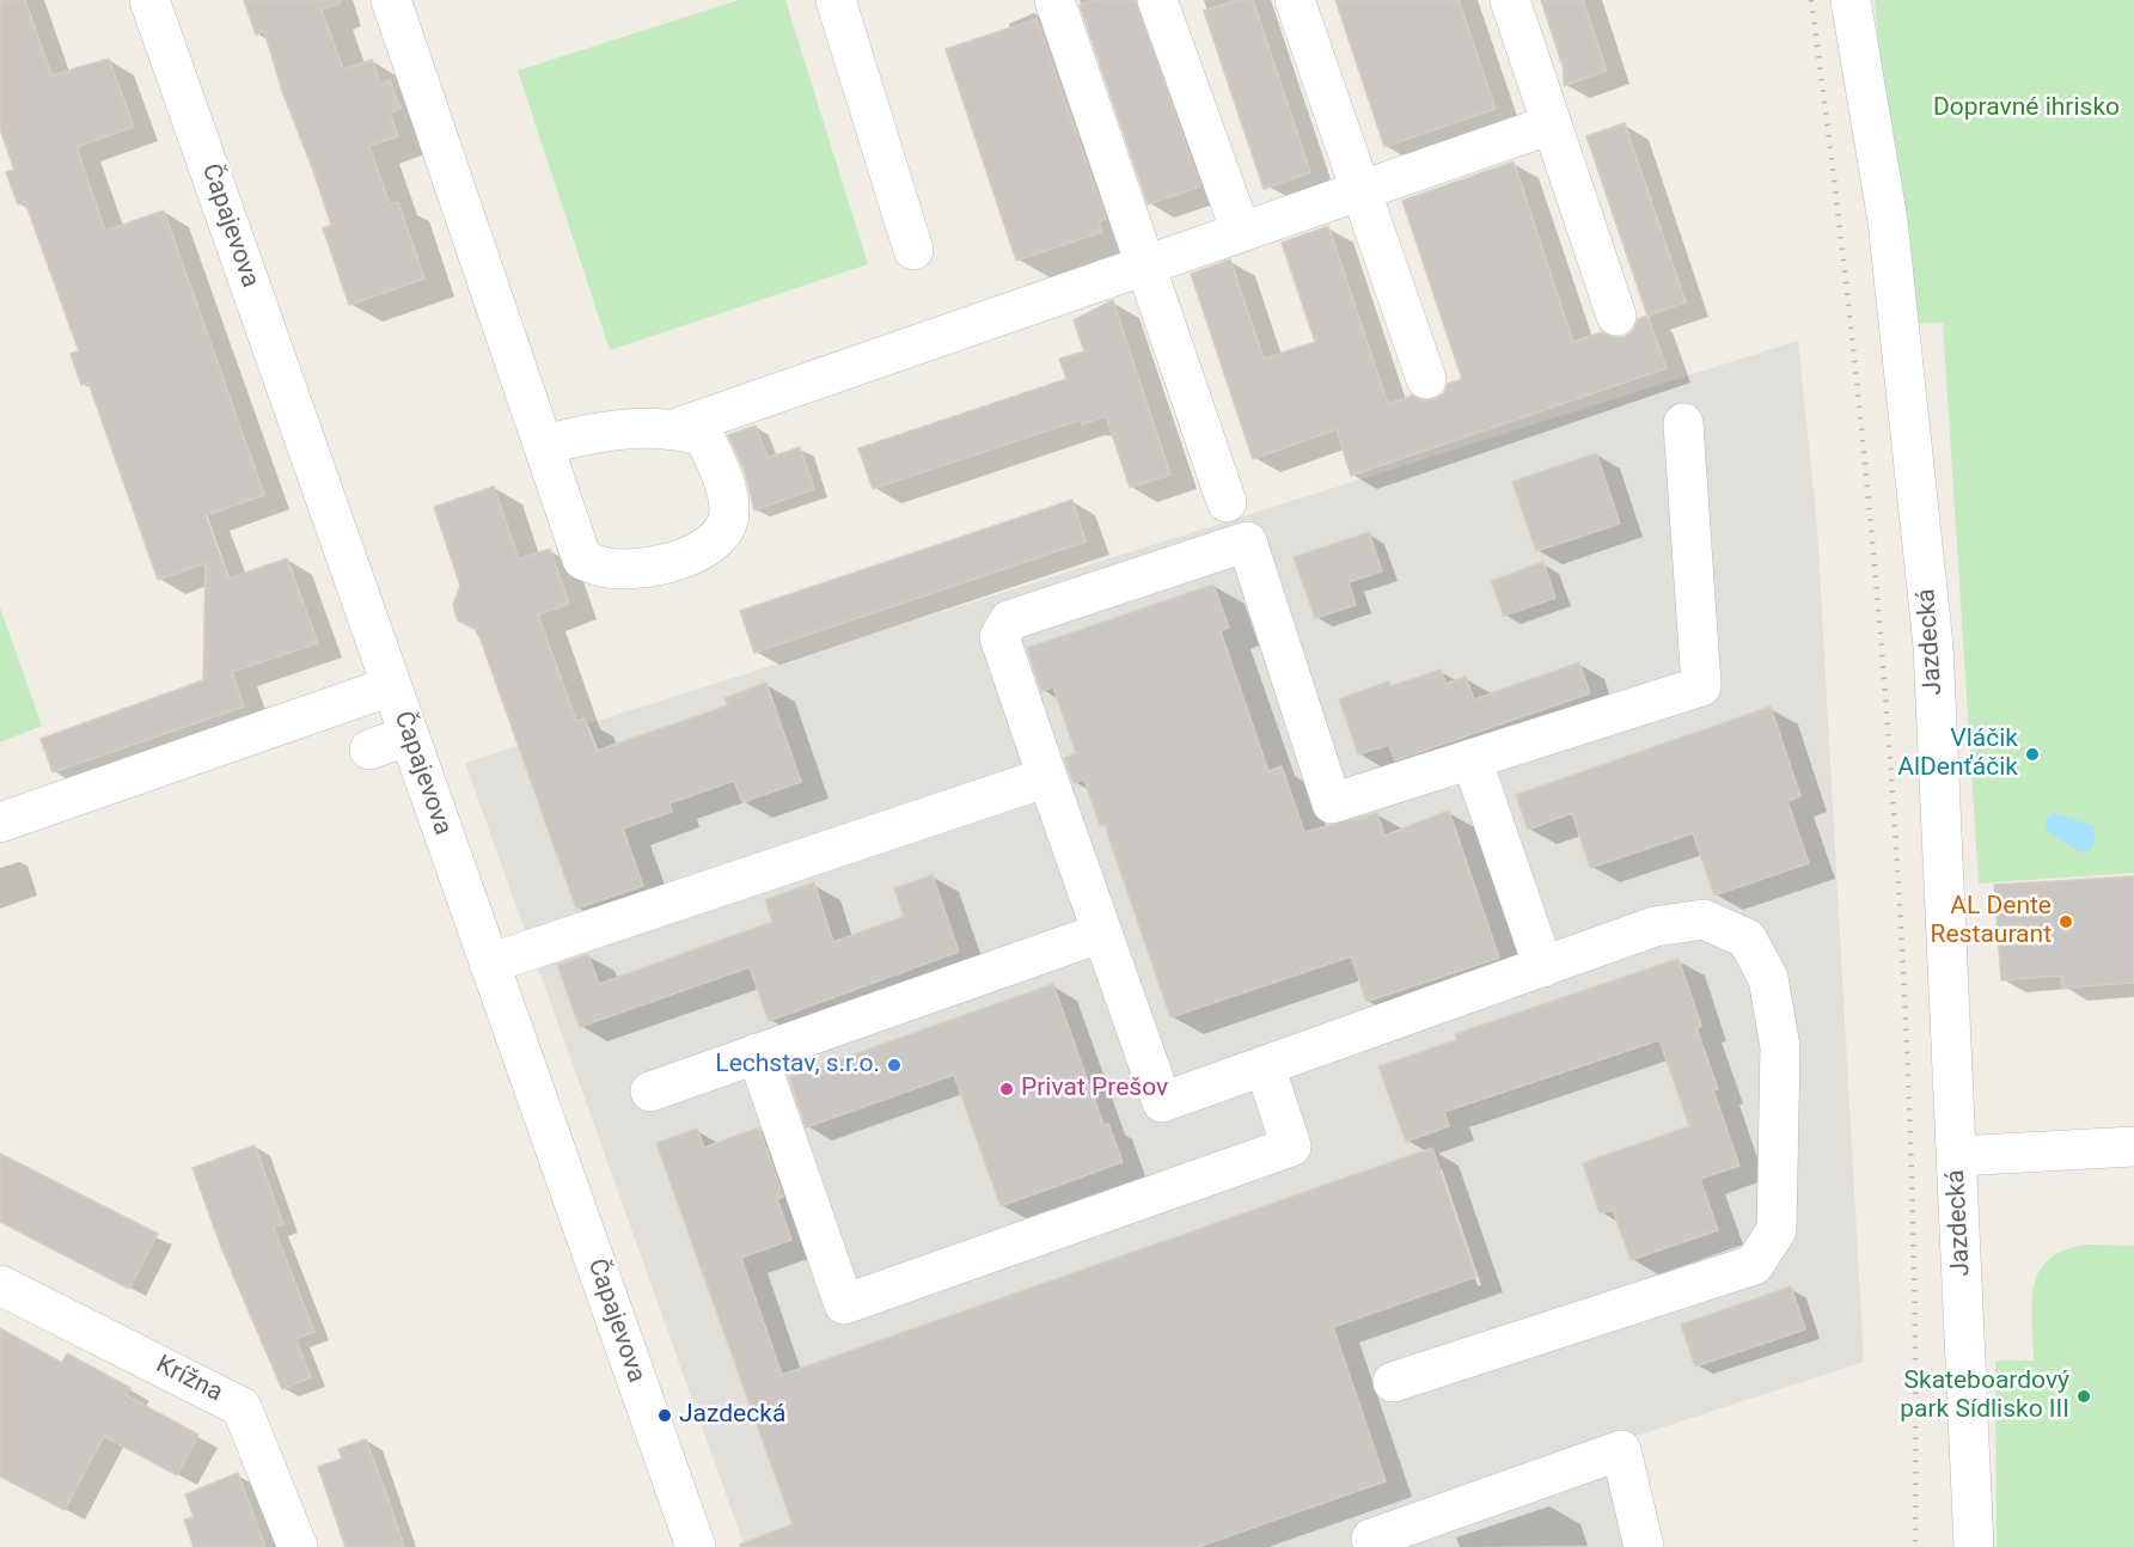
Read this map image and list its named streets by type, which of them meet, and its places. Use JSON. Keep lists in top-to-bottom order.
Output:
{
  "streets": {
    "street": ["Čapajevova", "Jazdecká", "Krížna"]
  },
  "parks": ["Dopravné ihrisko"],
  "places": [
    "Vláčik AlDenťáčik",
    "AL Dente Restaurant",
    "Lechstav, s.r.o.",
    "Privat Prešov",
    "Skateboardový park Sídlisko III",
    "Jazdecká"
  ]
}
